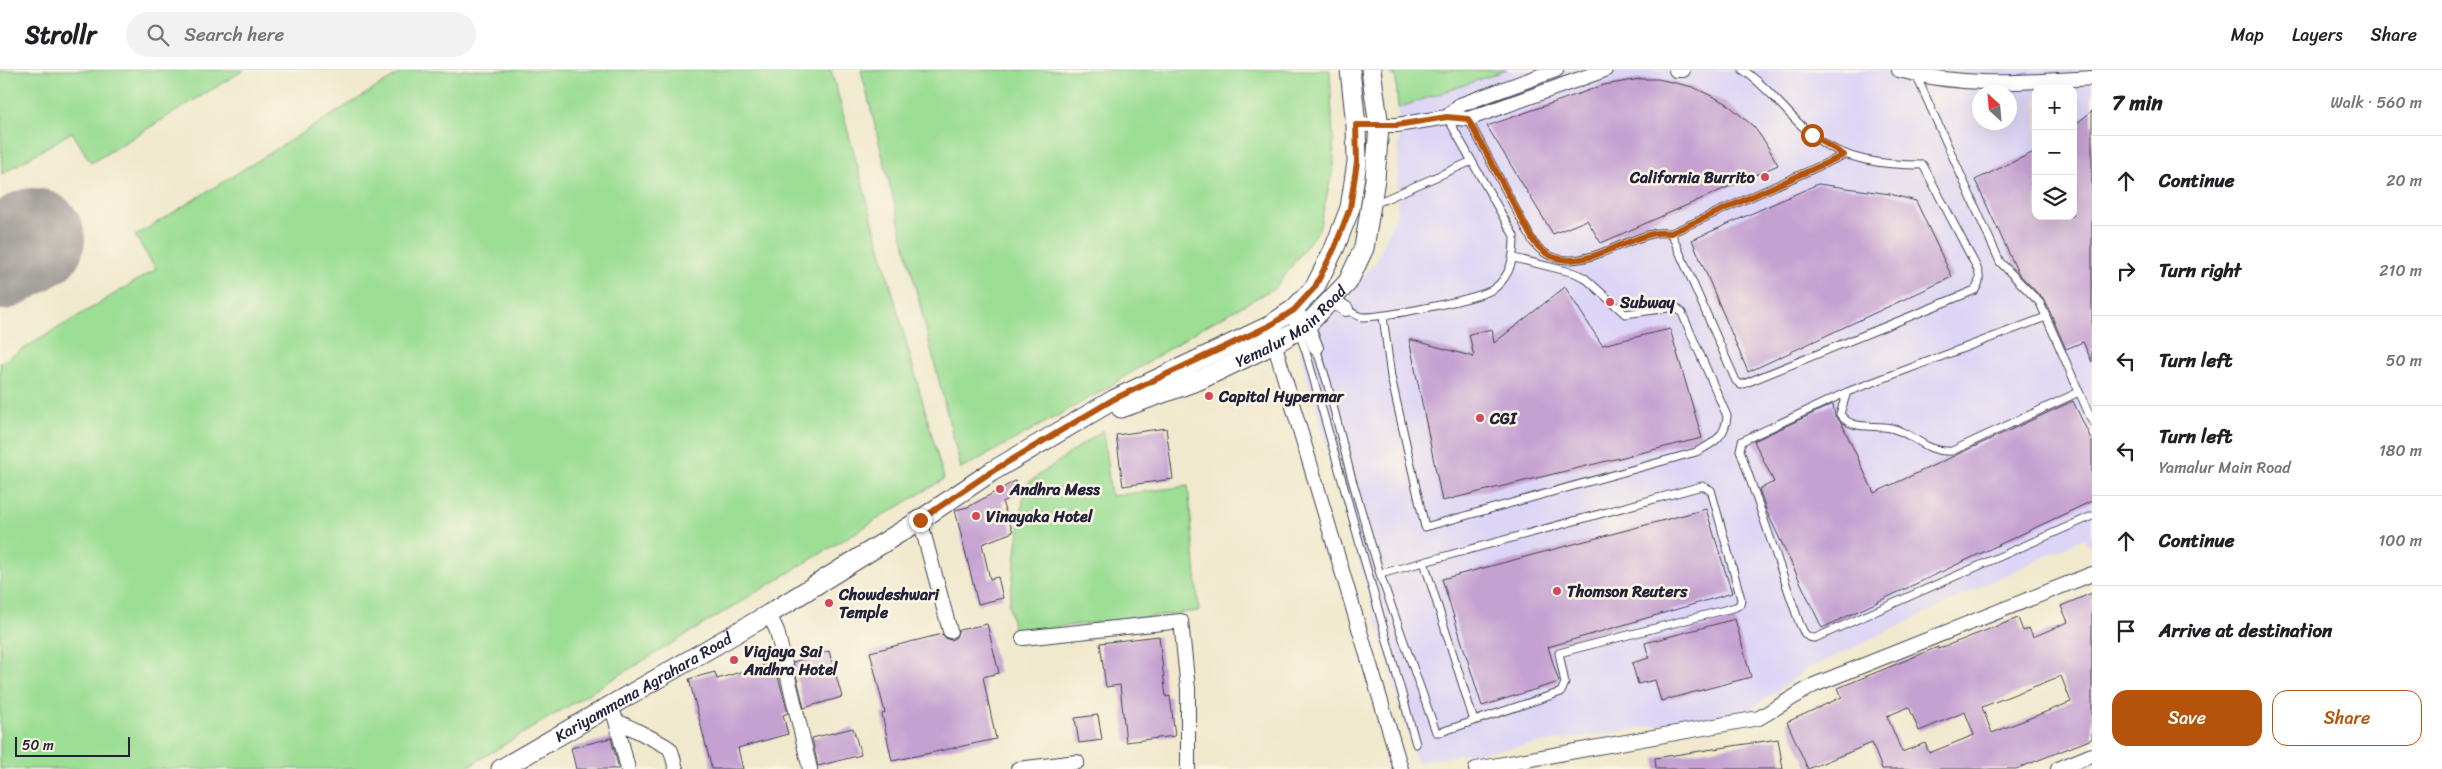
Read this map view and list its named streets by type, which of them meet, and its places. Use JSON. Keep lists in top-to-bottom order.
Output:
{
  "streets": {
    "street": ["Yemalur Main Road", "Kariyammana Agrahara Road"]
  },
  "crossings": [
    ["Yemalur Main Road", "Kariyammana Agrahara Road"]
  ],
  "places": [
    "California Burrito",
    "Subway",
    "Capital Hypermar",
    "CGI",
    "Andhra Mess",
    "Vinayaka Hotel",
    "Thomson Reuters",
    "Chowdeshwari Temple",
    "Viajaya Sai Andhra Hotel"
  ],
  "scale_bar": "50 m",
  "north": "top left",
  "page": {
    "header": "Strollr",
    "search": "Search here",
    "nav": ["Map", "Layers", "Share"],
    "heading": ["7 min", "Walk · 560 m"],
    "map_buttons": ["+", "−"],
    "list": [
      ["Continue", "20 m"],
      ["Turn right", "210 m"],
      ["Turn left", "50 m"],
      ["Turn left", "Yamalur Main Road", "180 m"],
      ["Continue", "100 m"],
      "Arrive at destination"
    ],
    "buttons": ["Save", "Share"],
    "scale": "50 m"
  }
}
